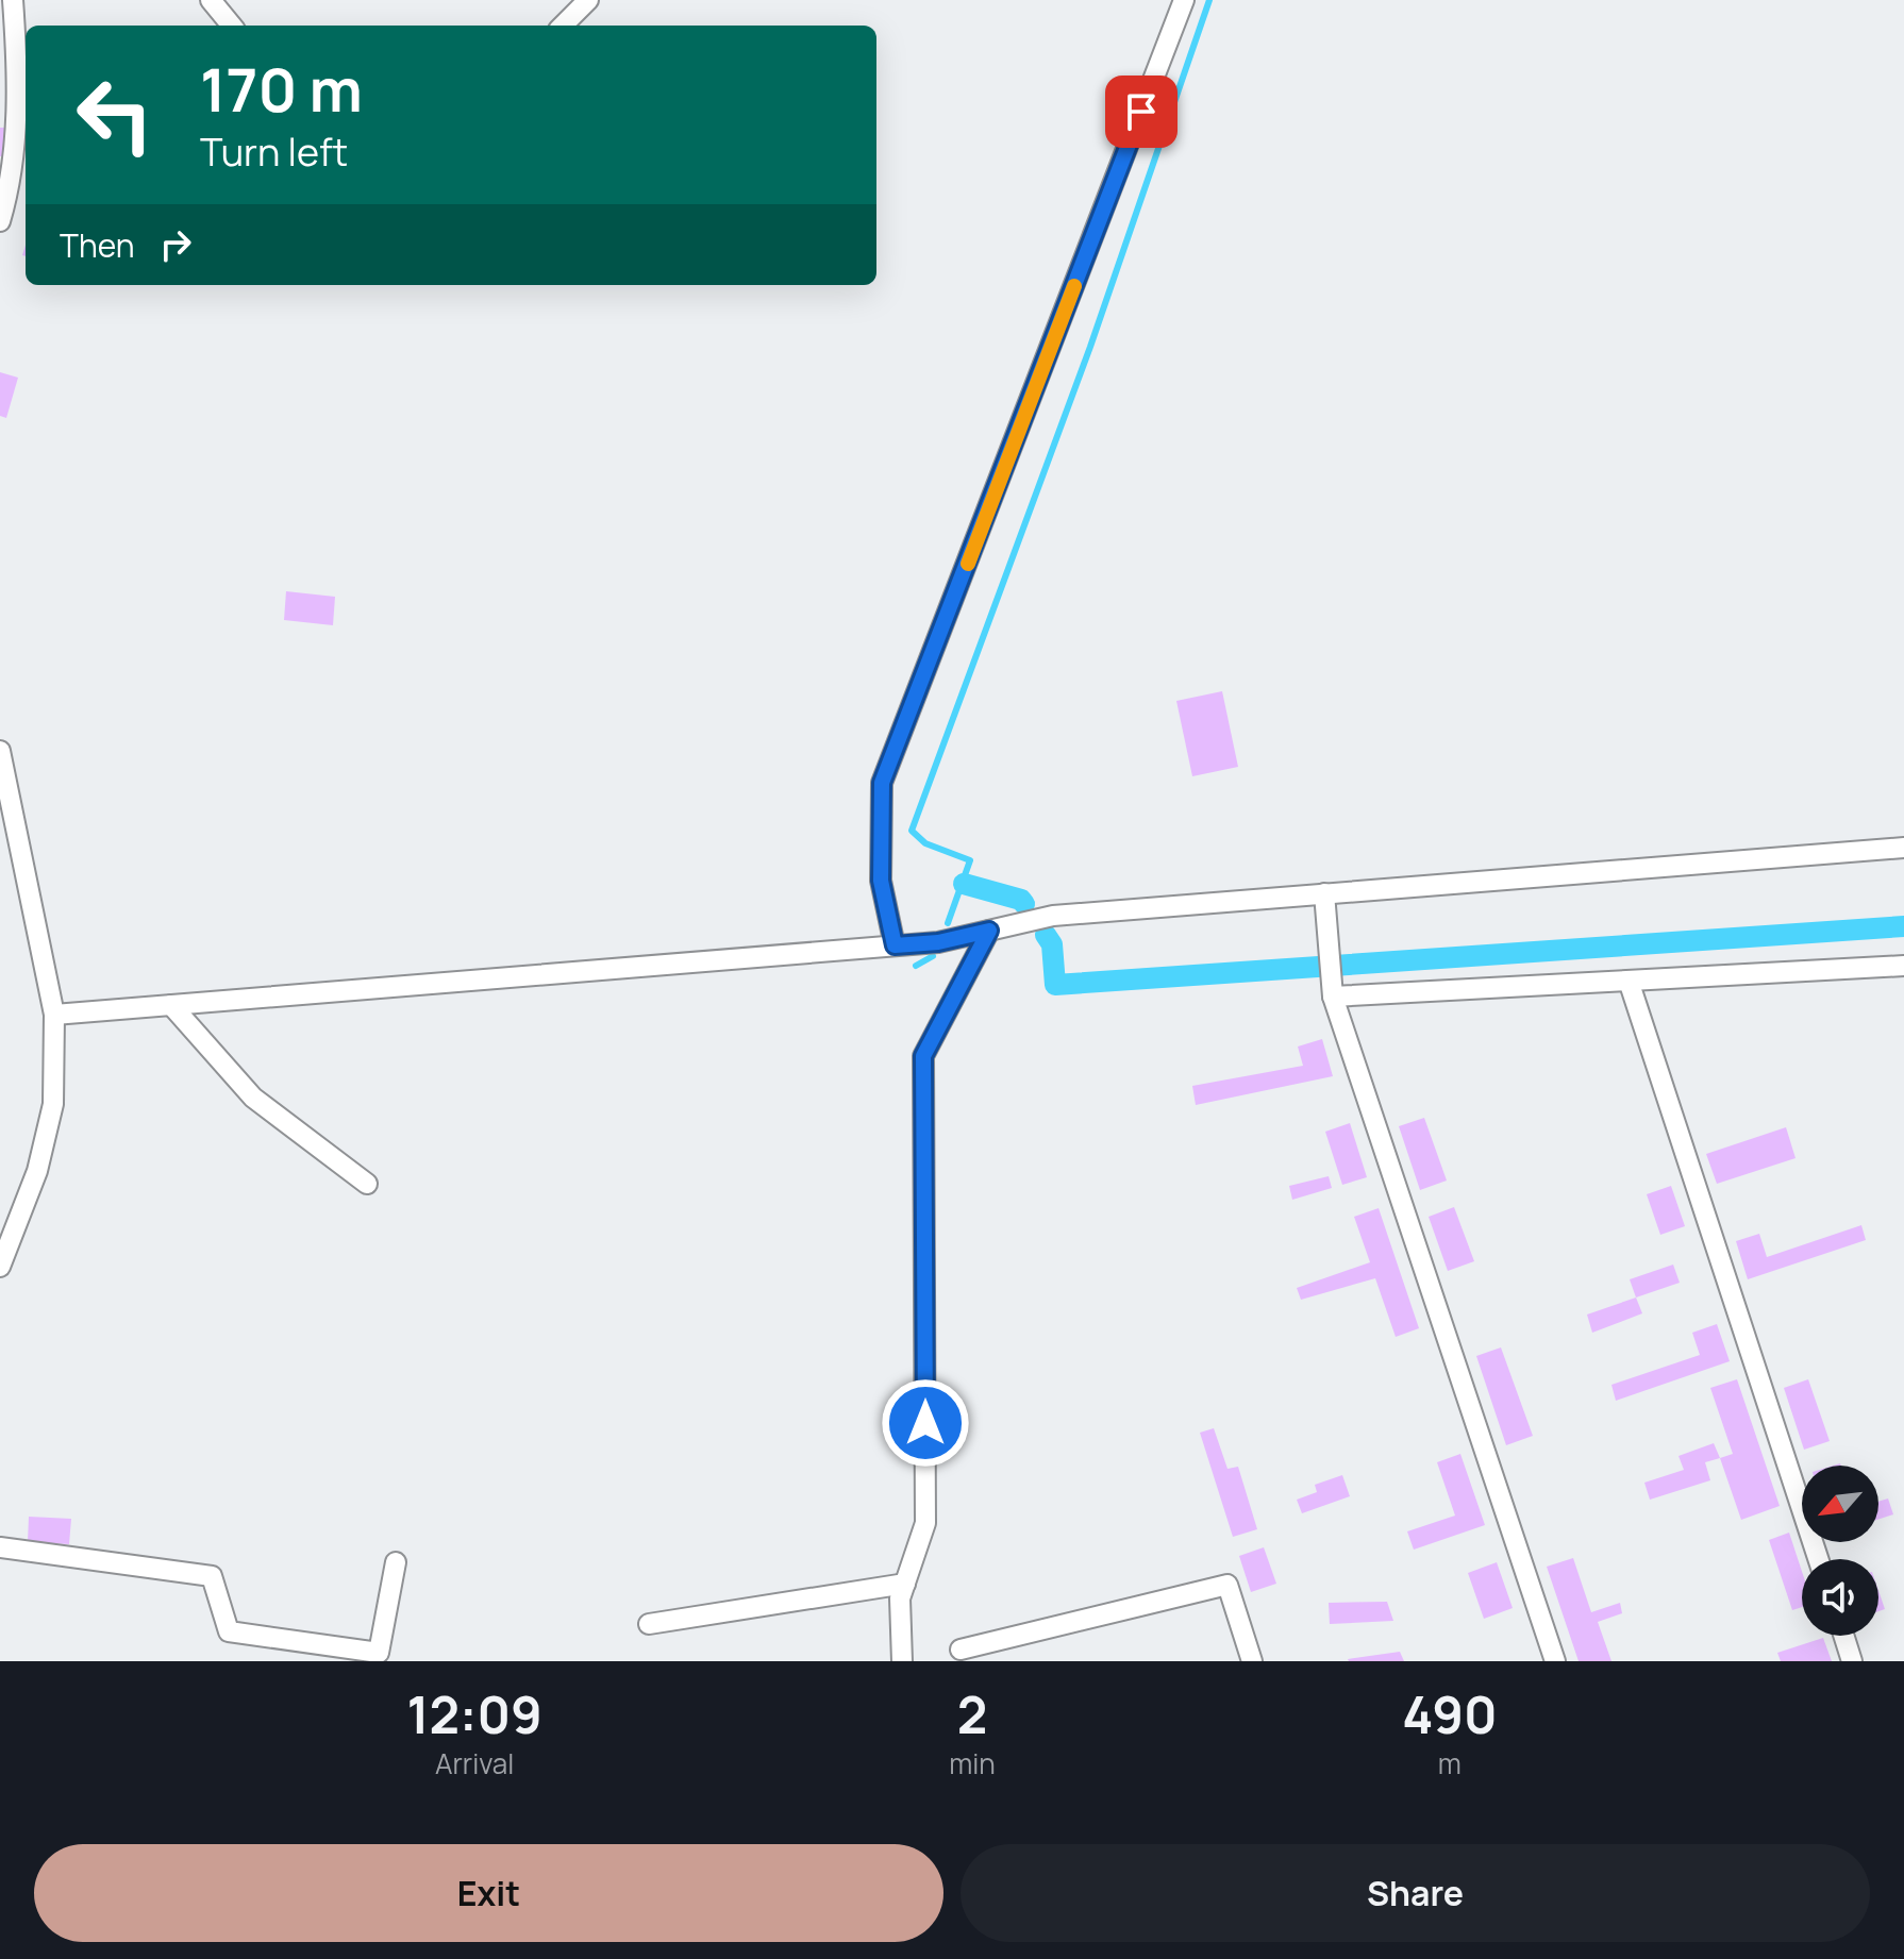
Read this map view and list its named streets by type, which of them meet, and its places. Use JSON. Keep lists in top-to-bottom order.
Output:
{
  "north": "bottom left",
  "page": {
    "turn": ["170 m", "Turn left"],
    "then": "Then",
    "eta": [
      "12:09",
      "Arrival",
      "2",
      "min",
      "490",
      "m"
    ],
    "buttons": ["Exit", "Share"]
  }
}
